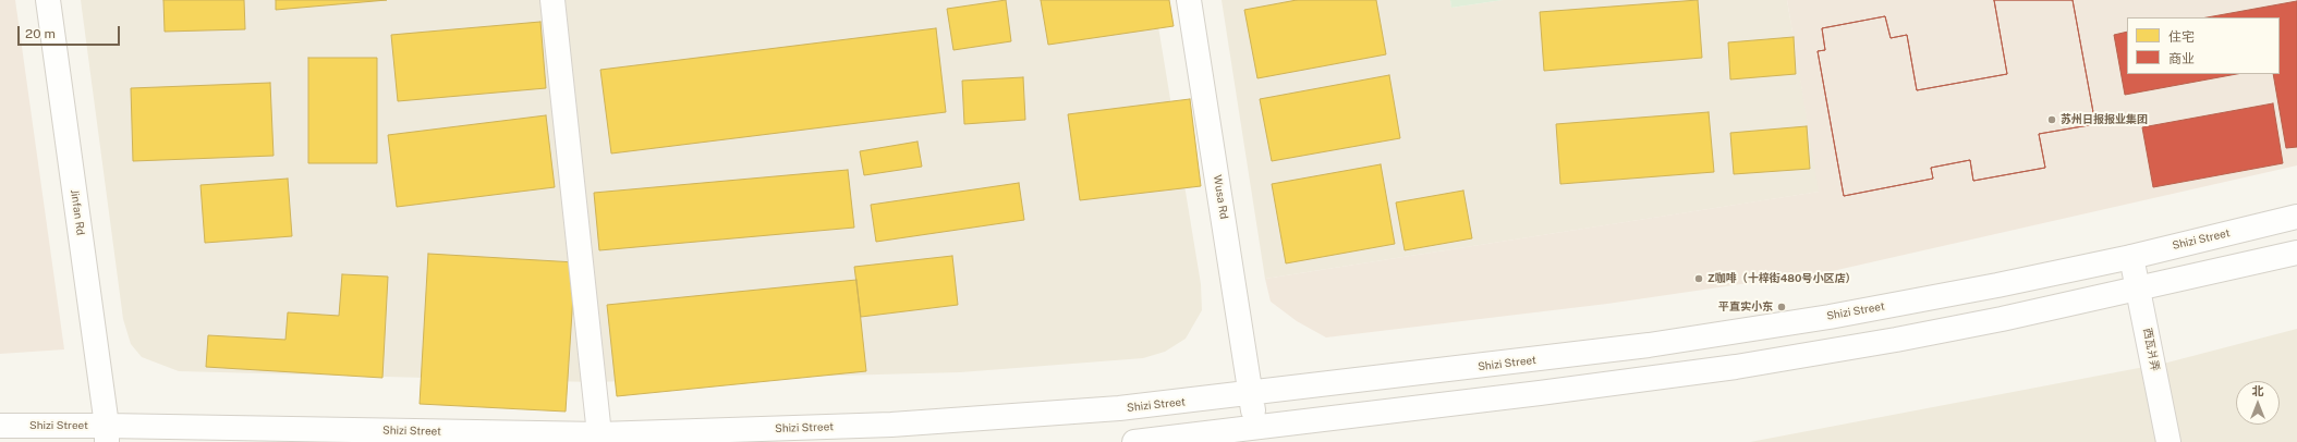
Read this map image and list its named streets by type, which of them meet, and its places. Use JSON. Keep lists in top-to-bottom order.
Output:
{
  "streets": {
    "main road": [
      "Wusa Rd",
      "Jinfan Rd",
      "Shizi Street",
      "西瓦爿弄"
    ]
  },
  "crossings": [
    ["Wusa Rd", "Shizi Street"],
    ["Jinfan Rd", "Shizi Street"],
    ["Shizi Street", "西瓦爿弄"]
  ],
  "places": ["苏州日报报业集团", "Z咖啡（十梓街480号小区店）", "平直实小东"],
  "legend": ["住宅", "商业"],
  "scale_bar": "20 m",
  "north": "top"
}
